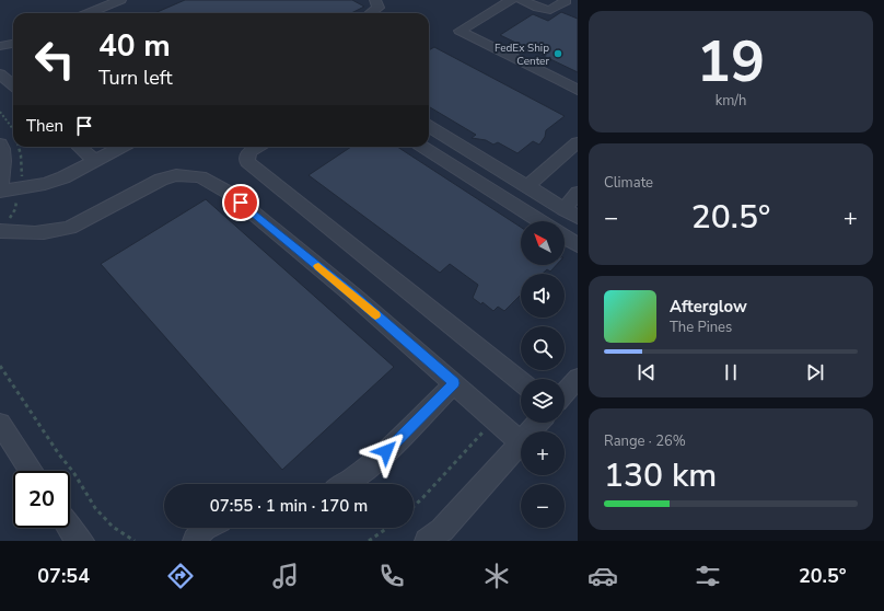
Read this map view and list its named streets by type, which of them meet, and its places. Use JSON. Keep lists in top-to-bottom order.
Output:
{
  "places": ["FedEx Ship Center"],
  "north": "top left",
  "page": {
    "tile": [
      ["19", "km/h"],
      "Climate",
      ["Range · 26%", "130 km"]
    ],
    "turn": ["40 m", "Turn left"],
    "then": "Then",
    "heat": ["−", "20.5°", "+"],
    "map_buttons": ["+", "−"],
    "song": ["Afterglow", "The Pines"],
    "limit": "20",
    "trip": "07:55 · 1 min · 170 m",
    "tabs": ["07:54", "20.5°"]
  }
}
